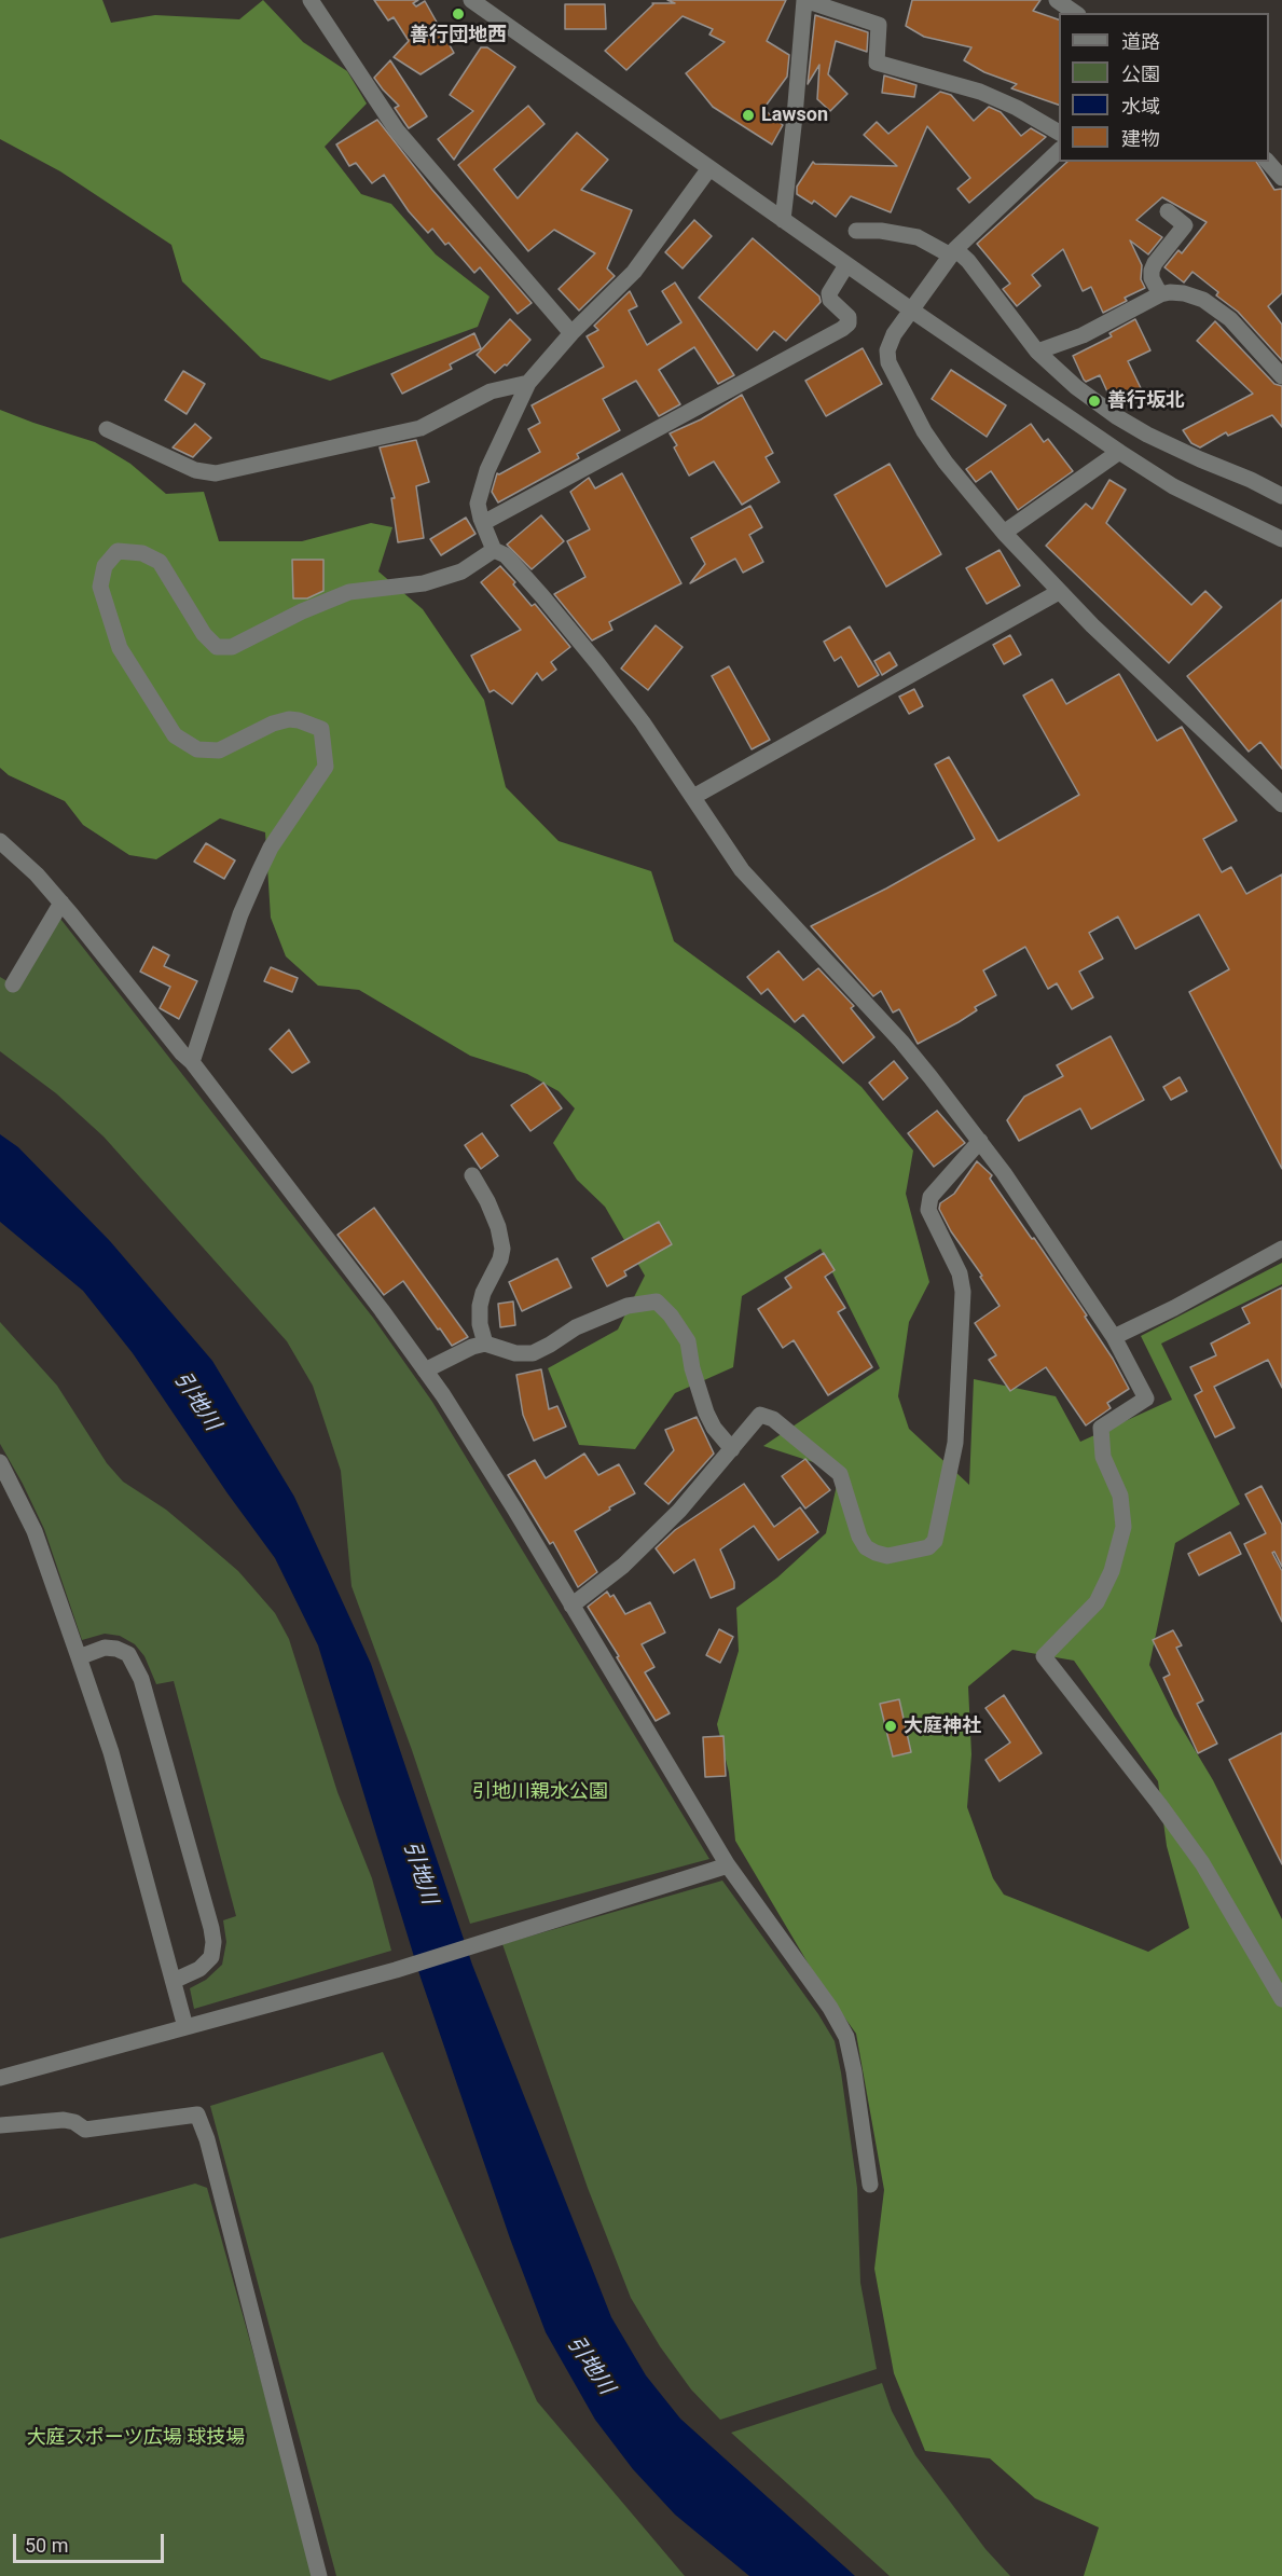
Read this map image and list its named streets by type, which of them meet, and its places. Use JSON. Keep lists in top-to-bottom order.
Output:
{
  "water": ["引地川"],
  "parks": ["引地川親水公園", "大庭スポーツ広場 球技場"],
  "places": [
    "善行団地西",
    "Lawson",
    "善行坂北",
    "大庭神社"
  ],
  "legend": [
    "道路",
    "公園",
    "水域",
    "建物"
  ],
  "scale_bar": "50 m"
}
